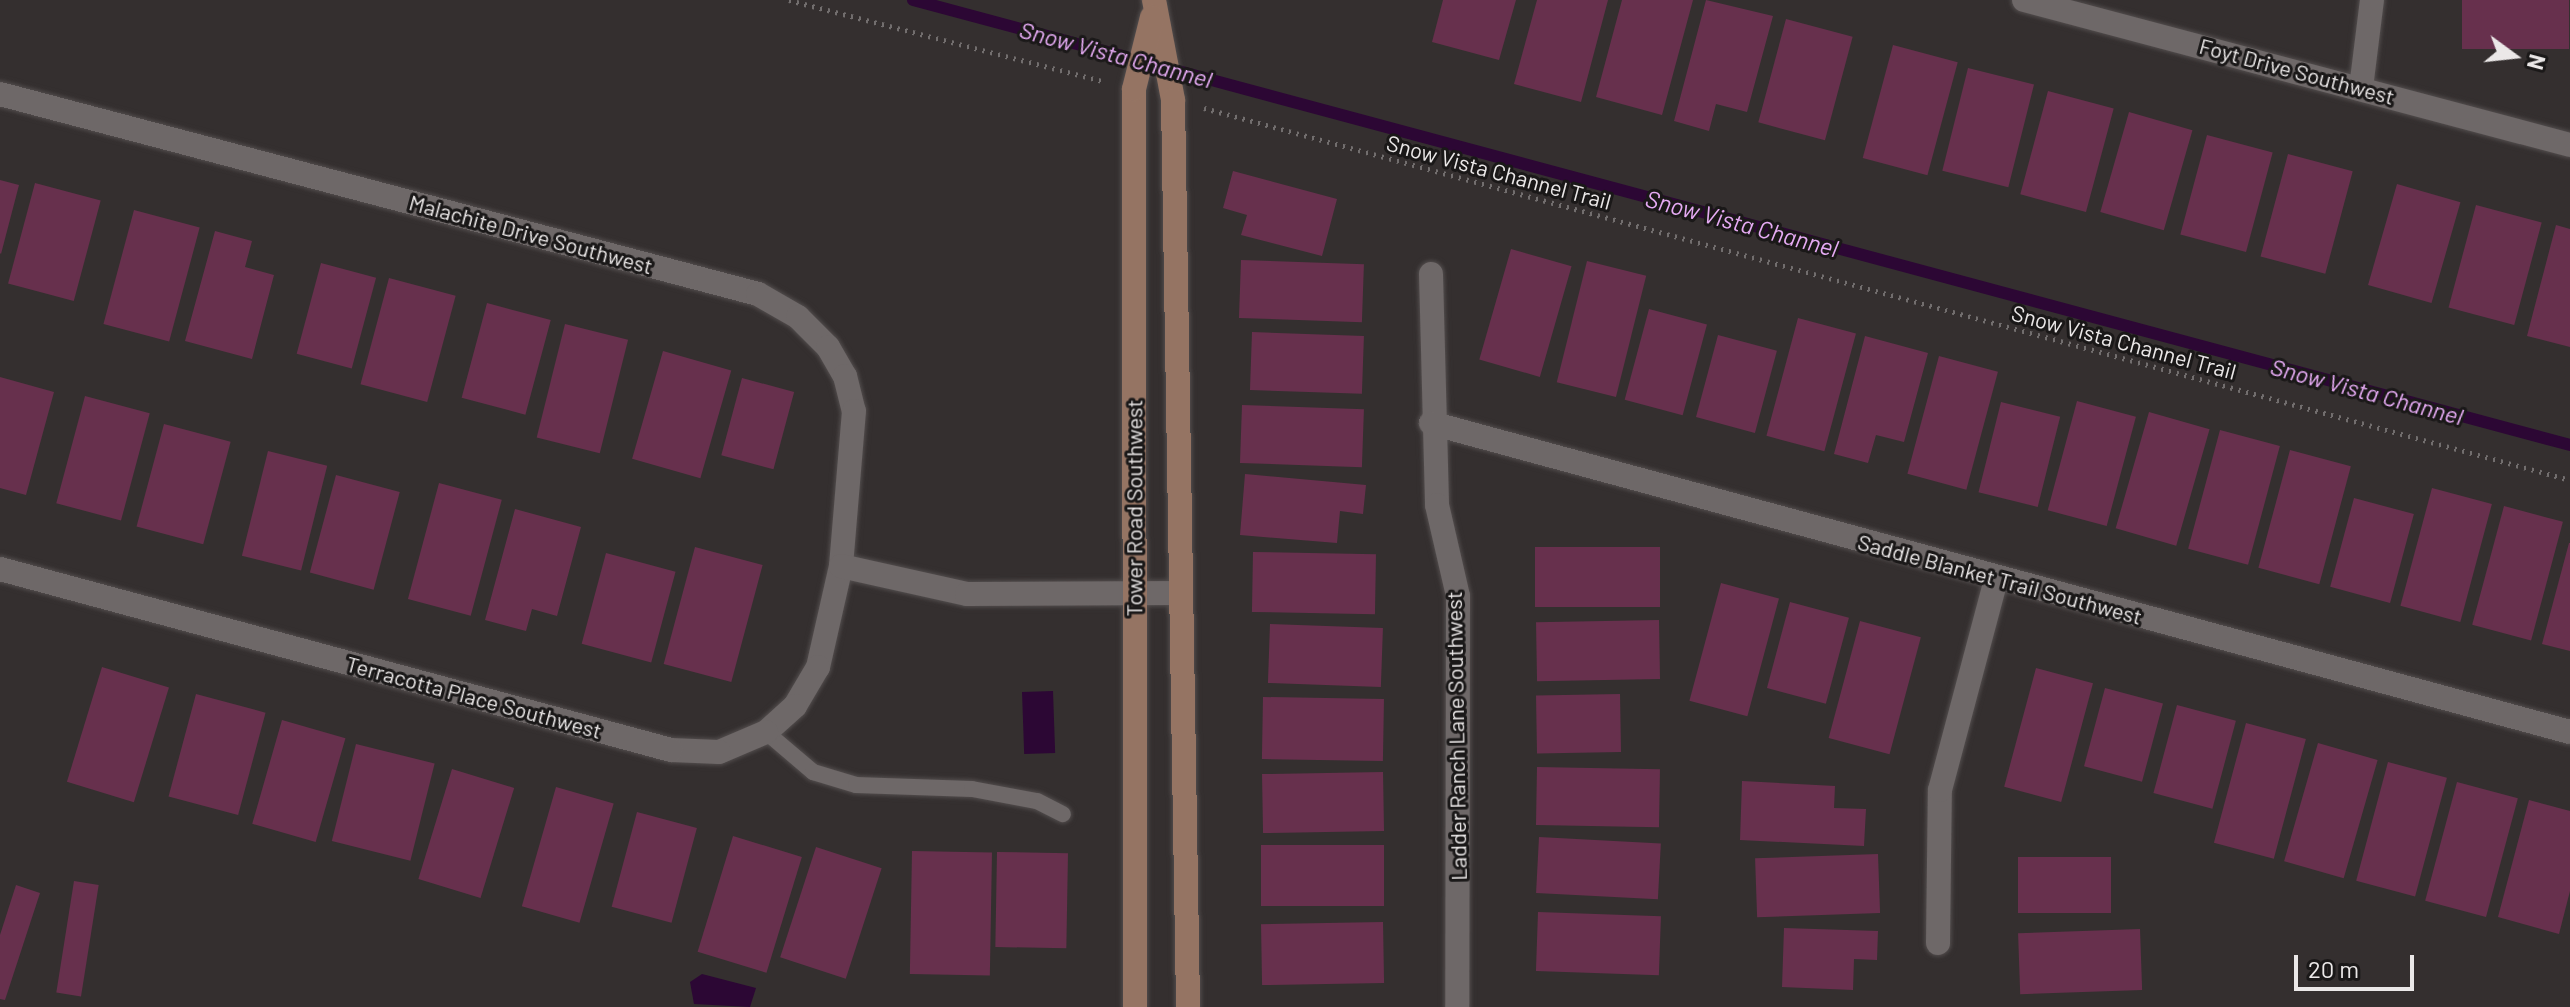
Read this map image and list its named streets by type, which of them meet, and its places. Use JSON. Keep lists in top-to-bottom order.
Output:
{
  "streets": {
    "street": [
      "Foyt Drive Southwest",
      "Malachite Drive Southwest",
      "Tower Road Southwest",
      "Saddle Blanket Trail Southwest",
      "Terracotta Place Southwest",
      "Ladder Ranch Lane Southwest"
    ],
    "path": ["Snow Vista Channel Trail"]
  },
  "crossings": [
    ["Snow Vista Channel Trail", "Tower Road Southwest"],
    ["Malachite Drive Southwest", "Terracotta Place Southwest"],
    ["Saddle Blanket Trail Southwest", "Ladder Ranch Lane Southwest"]
  ],
  "water": ["Snow Vista Channel"],
  "scale_bar": "20 m",
  "north": "right"
}
